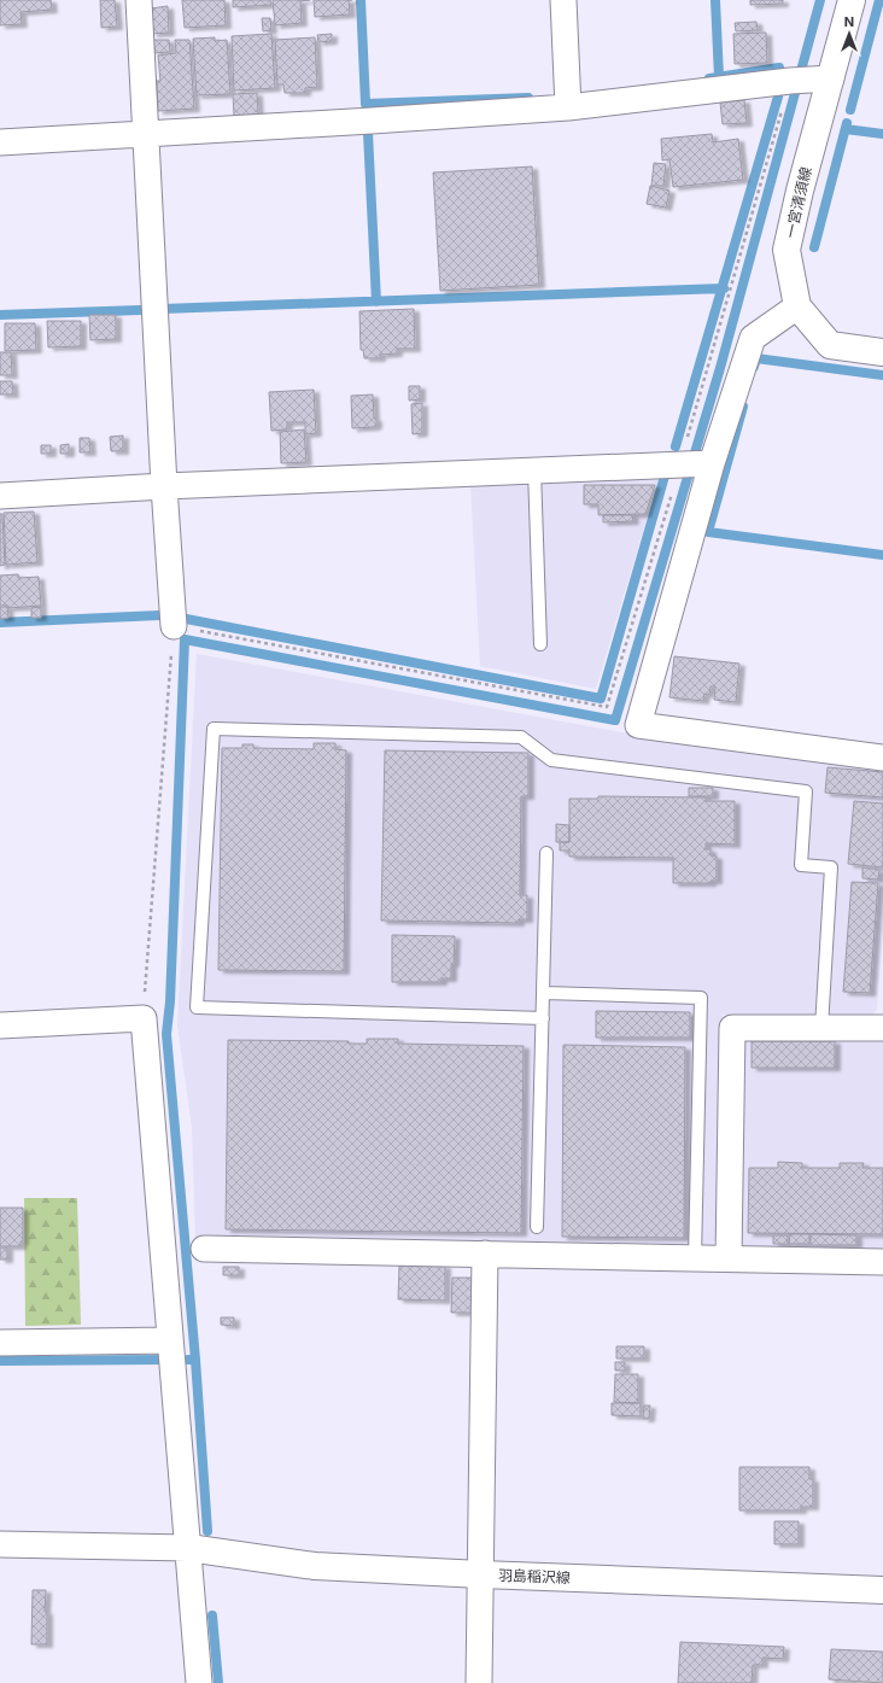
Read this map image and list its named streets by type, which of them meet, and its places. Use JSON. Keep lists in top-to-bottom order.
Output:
{
  "streets": {
    "main road": ["一宮清須線", "羽島稲沢線"]
  },
  "north": "top"
}
